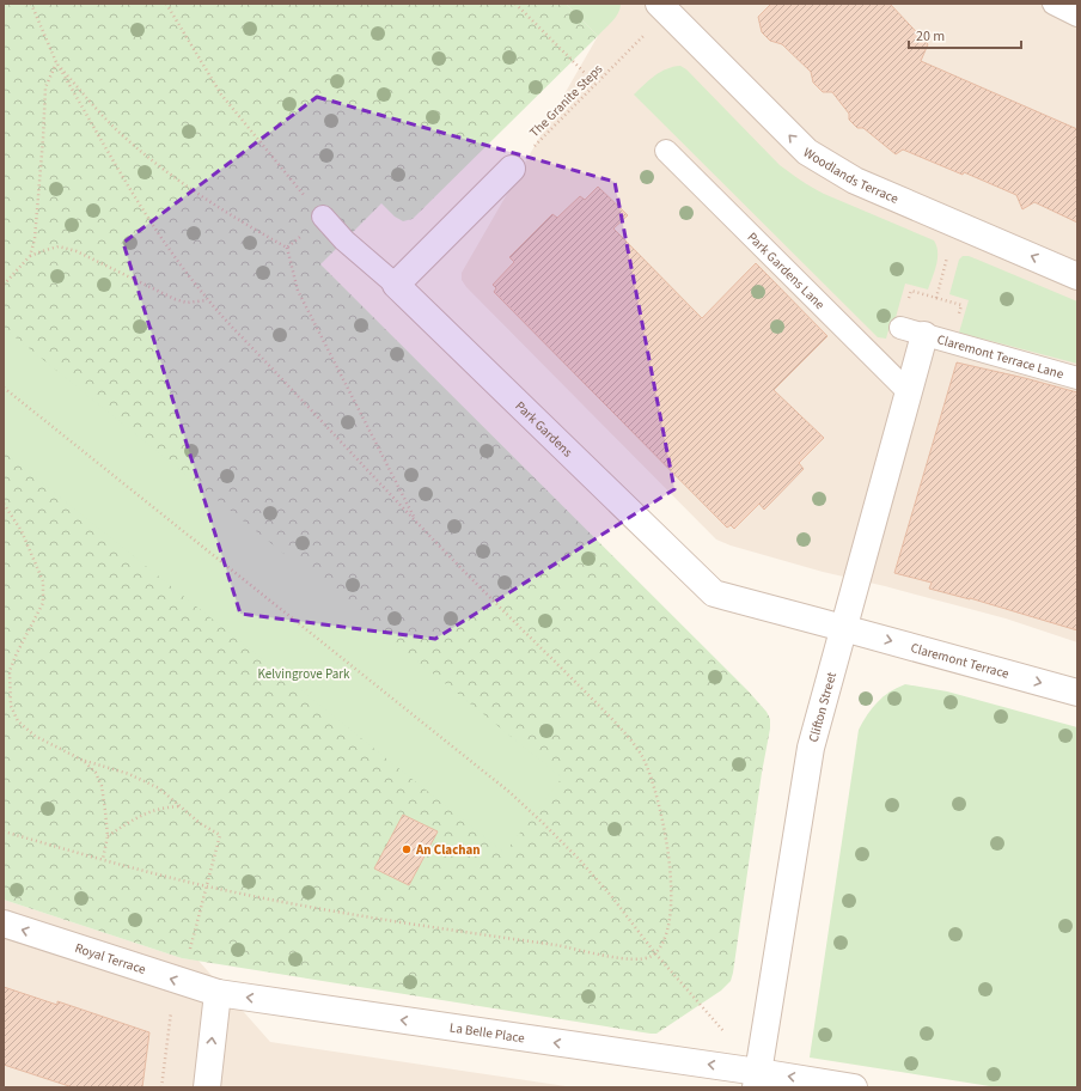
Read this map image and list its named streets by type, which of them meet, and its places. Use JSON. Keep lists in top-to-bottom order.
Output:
{
  "streets": {
    "street": [
      "Woodlands Terrace",
      "Park Gardens",
      "Claremont Terrace",
      "Clifton Street",
      "Royal Terrace",
      "La Belle Place"
    ],
    "lane": ["Park Gardens Lane", "Claremont Terrace Lane"],
    "path": ["The Granite Steps"]
  },
  "crossings": [
    ["Park Gardens Lane", "Clifton Street"],
    ["Claremont Terrace Lane", "Clifton Street"],
    ["Park Gardens", "Claremont Terrace"],
    ["Park Gardens", "Clifton Street"],
    ["Claremont Terrace", "Clifton Street"],
    ["Clifton Street", "La Belle Place"],
    ["Royal Terrace", "La Belle Place"]
  ],
  "one_way": [
    "Woodlands Terrace",
    "Claremont Terrace",
    "Royal Terrace",
    "La Belle Place"
  ],
  "parks": ["Kelvingrove Park"],
  "places": ["An Clachan"],
  "scale_bar": "20 m"
}
